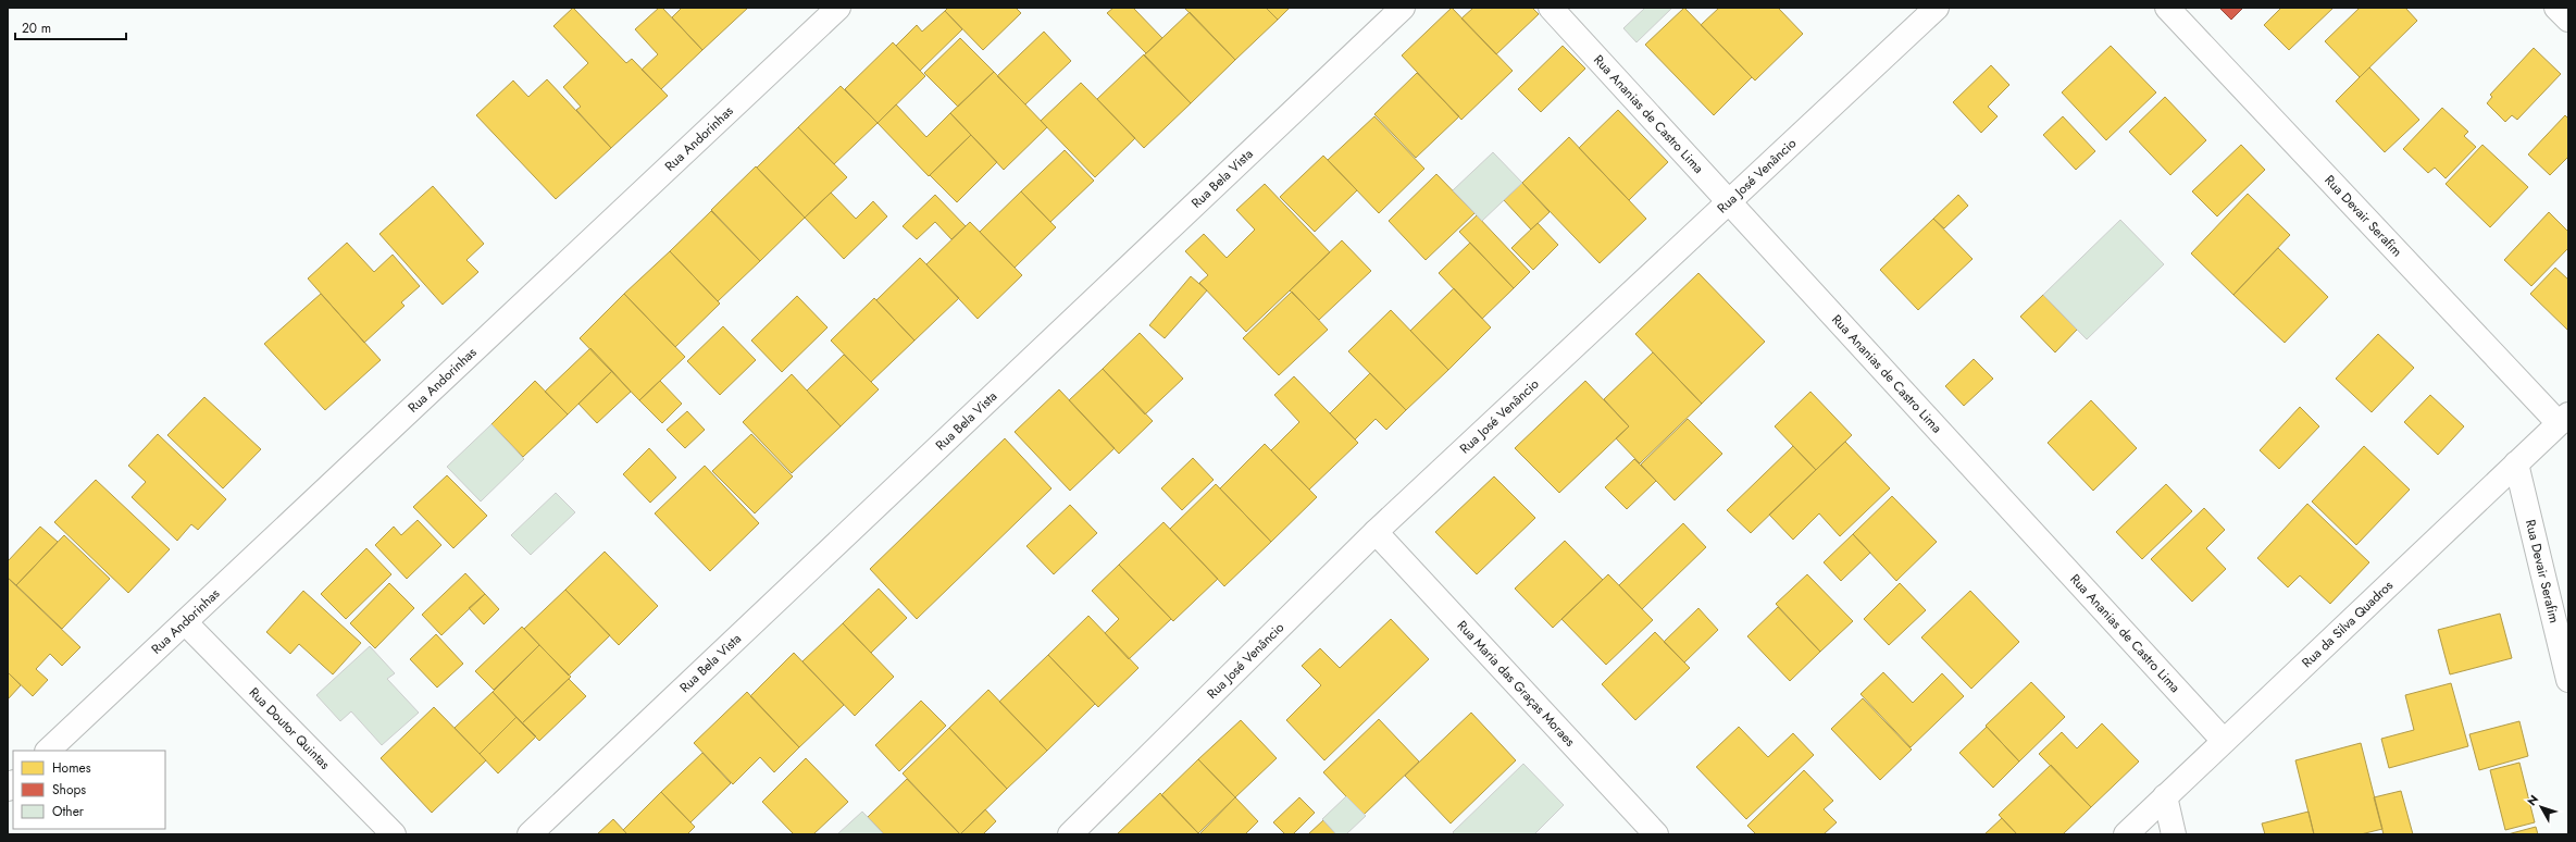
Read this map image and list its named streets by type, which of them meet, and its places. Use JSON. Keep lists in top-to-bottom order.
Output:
{
  "streets": {
    "street": [
      "Rua Ananias de Castro Lima",
      "Rua Andorinhas",
      "Rua José Venâncio",
      "Rua Bela Vista",
      "Rua Devair Serafim",
      "Rua da Silva Quadros",
      "Rua Maria das Graças Moraes",
      "Rua Doutor Quintas"
    ]
  },
  "crossings": [
    ["Rua Ananias de Castro Lima", "Rua José Venâncio"],
    ["Rua Ananias de Castro Lima", "Rua da Silva Quadros"],
    ["Rua Andorinhas", "Rua Doutor Quintas"],
    ["Rua José Venâncio", "Rua Maria das Graças Moraes"],
    ["Rua Devair Serafim", "Rua da Silva Quadros"]
  ],
  "legend": ["Homes", "Shops", "Other"],
  "scale_bar": "20 m",
  "north": "top left"
}
